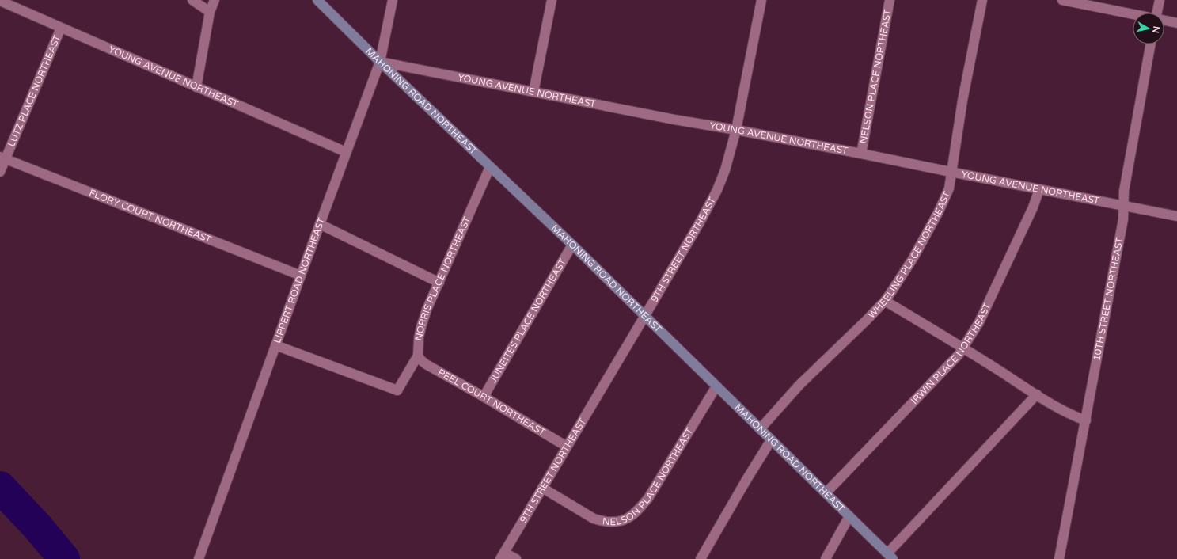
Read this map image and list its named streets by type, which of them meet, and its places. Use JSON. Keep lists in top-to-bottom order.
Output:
{
  "streets": {
    "main road": ["MAHONING ROAD NORTHEAST"],
    "street": [
      "YOUNG AVENUE NORTHEAST",
      "NELSON PLACE NORTHEAST",
      "LUTZ PLACE NORTHEAST",
      "FLORY COURT NORTHEAST",
      "9TH STREET NORTHEAST",
      "WHEELING PLACE NORTHEAST",
      "NORRIS PLACE NORTHEAST",
      "LIPPERT ROAD NORTHEAST",
      "10TH STREET NORTHEAST",
      "JUNEITES PLACE NORTHEAST",
      "IRWIN PLACE NORTHEAST",
      "PEEL COURT NORTHEAST"
    ]
  },
  "crossings": [
    ["YOUNG AVENUE NORTHEAST", "NELSON PLACE NORTHEAST"],
    ["YOUNG AVENUE NORTHEAST", "LUTZ PLACE NORTHEAST"],
    ["YOUNG AVENUE NORTHEAST", "MAHONING ROAD NORTHEAST"],
    ["YOUNG AVENUE NORTHEAST", "9TH STREET NORTHEAST"],
    ["YOUNG AVENUE NORTHEAST", "WHEELING PLACE NORTHEAST"],
    ["YOUNG AVENUE NORTHEAST", "LIPPERT ROAD NORTHEAST"],
    ["YOUNG AVENUE NORTHEAST", "10TH STREET NORTHEAST"],
    ["YOUNG AVENUE NORTHEAST", "IRWIN PLACE NORTHEAST"],
    ["NELSON PLACE NORTHEAST", "MAHONING ROAD NORTHEAST"],
    ["NELSON PLACE NORTHEAST", "9TH STREET NORTHEAST"],
    ["LUTZ PLACE NORTHEAST", "FLORY COURT NORTHEAST"],
    ["MAHONING ROAD NORTHEAST", "9TH STREET NORTHEAST"],
    ["MAHONING ROAD NORTHEAST", "WHEELING PLACE NORTHEAST"],
    ["MAHONING ROAD NORTHEAST", "NORRIS PLACE NORTHEAST"],
    ["MAHONING ROAD NORTHEAST", "LIPPERT ROAD NORTHEAST"],
    ["MAHONING ROAD NORTHEAST", "JUNEITES PLACE NORTHEAST"],
    ["MAHONING ROAD NORTHEAST", "IRWIN PLACE NORTHEAST"],
    ["FLORY COURT NORTHEAST", "LIPPERT ROAD NORTHEAST"],
    ["9TH STREET NORTHEAST", "PEEL COURT NORTHEAST"],
    ["NORRIS PLACE NORTHEAST", "LIPPERT ROAD NORTHEAST"],
    ["NORRIS PLACE NORTHEAST", "PEEL COURT NORTHEAST"],
    ["JUNEITES PLACE NORTHEAST", "PEEL COURT NORTHEAST"]
  ],
  "north": "right"
}
